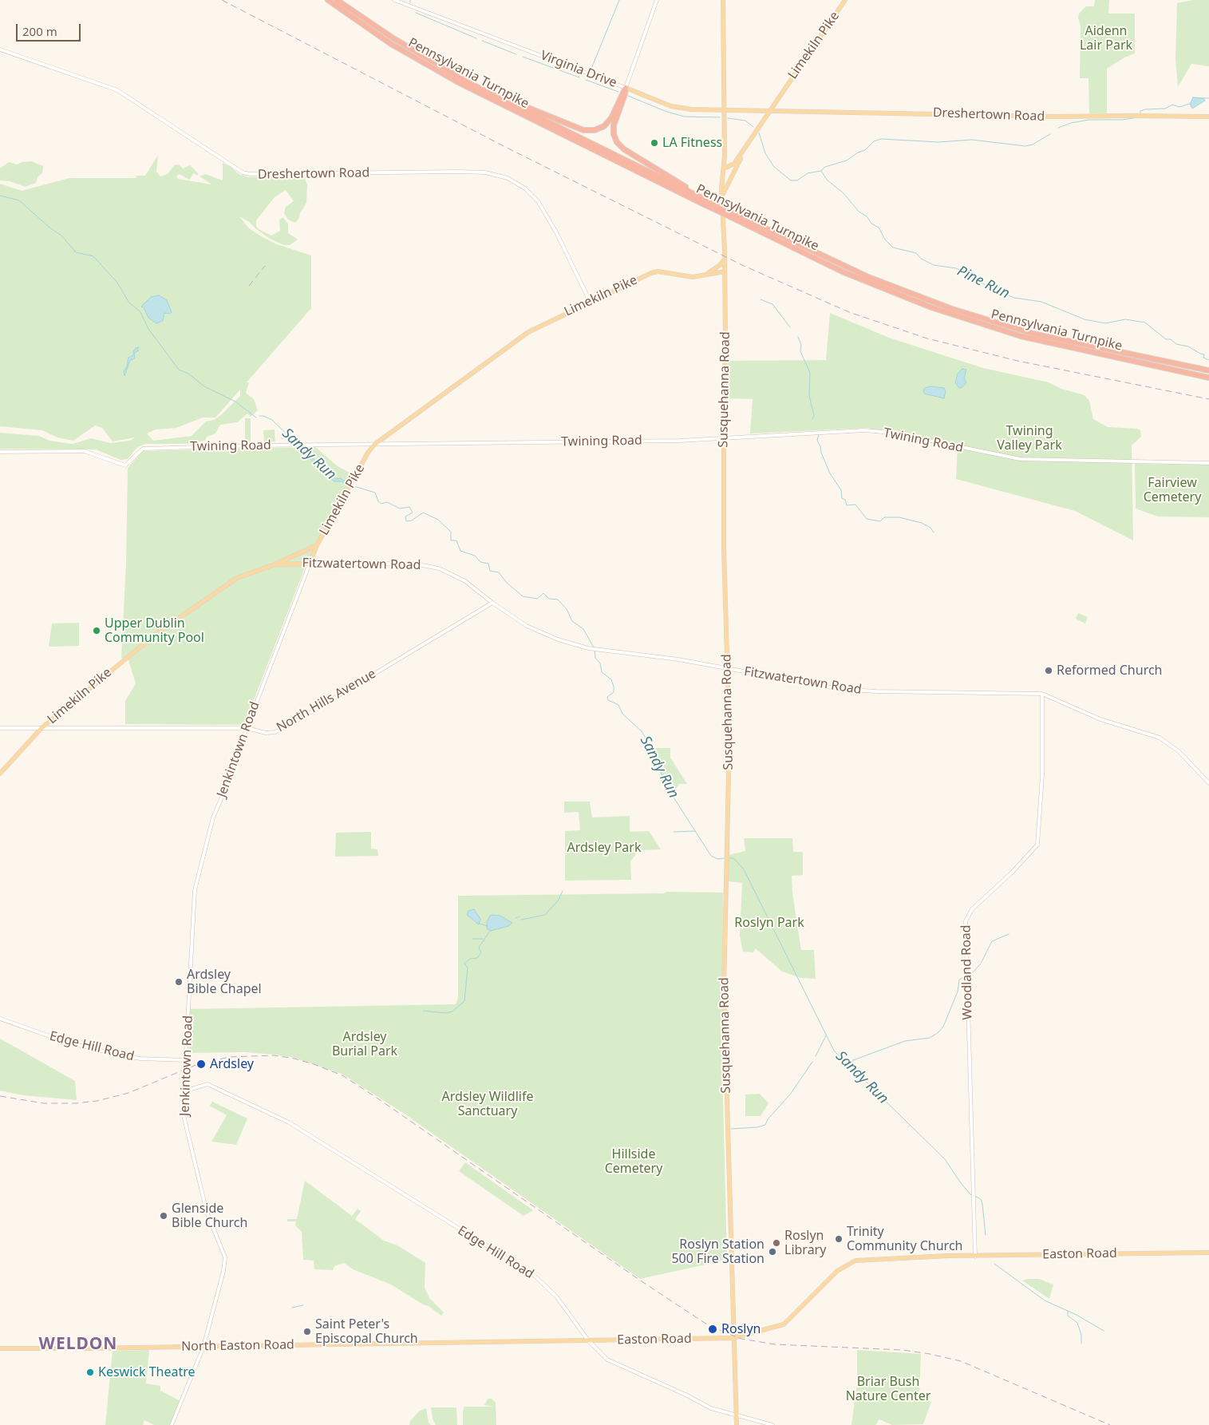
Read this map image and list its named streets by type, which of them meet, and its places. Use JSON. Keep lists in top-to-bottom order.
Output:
{
  "streets": {
    "highway": ["Pennsylvania Turnpike"],
    "main road": [
      "Limekiln Pike",
      "Virginia Drive",
      "Dreshertown Road",
      "Susquehanna Road",
      "Fitzwatertown Road",
      "Jenkintown Road",
      "Easton Road",
      "North Easton Road"
    ],
    "street": [
      "Twining Road",
      "North Hills Avenue",
      "Woodland Road",
      "Edge Hill Road"
    ]
  },
  "crossings": [
    ["Limekiln Pike", "Virginia Drive"],
    ["Limekiln Pike", "Dreshertown Road"],
    ["Limekiln Pike", "Susquehanna Road"],
    ["Limekiln Pike", "Twining Road"],
    ["Limekiln Pike", "Fitzwatertown Road"],
    ["Limekiln Pike", "North Hills Avenue"],
    ["Limekiln Pike", "Jenkintown Road"],
    ["Virginia Drive", "Dreshertown Road"],
    ["Virginia Drive", "Susquehanna Road"],
    ["Susquehanna Road", "Twining Road"],
    ["Susquehanna Road", "Fitzwatertown Road"],
    ["Susquehanna Road", "Edge Hill Road"],
    ["Susquehanna Road", "Easton Road"],
    ["Fitzwatertown Road", "North Hills Avenue"],
    ["Fitzwatertown Road", "Jenkintown Road"],
    ["Fitzwatertown Road", "Woodland Road"],
    ["North Hills Avenue", "Jenkintown Road"],
    ["Jenkintown Road", "Edge Hill Road"],
    ["Jenkintown Road", "North Easton Road"],
    ["Woodland Road", "Easton Road"],
    ["Edge Hill Road", "Easton Road"],
    ["Easton Road", "North Easton Road"]
  ],
  "districts": ["WELDON"],
  "water": ["Pine Run", "Sandy Run"],
  "parks": [
    "Aidenn Lair Park",
    "Twining Valley Park",
    "Fairview Cemetery",
    "Ardsley Park",
    "Roslyn Park",
    "Ardsley Burial Park",
    "Ardsley Wildlife Sanctuary",
    "Hillside Cemetery",
    "Briar Bush Nature Center"
  ],
  "places": [
    "LA Fitness",
    "Upper Dublin Community Pool",
    "Reformed Church",
    "Ardsley Bible Chapel",
    "Ardsley",
    "Glenside Bible Church",
    "Trinity Community Church",
    "Roslyn Library",
    "Roslyn Station 500 Fire Station",
    "Roslyn",
    "Saint Peter's Episcopal Church",
    "Keswick Theatre"
  ],
  "scale_bar": "200 m"
}
